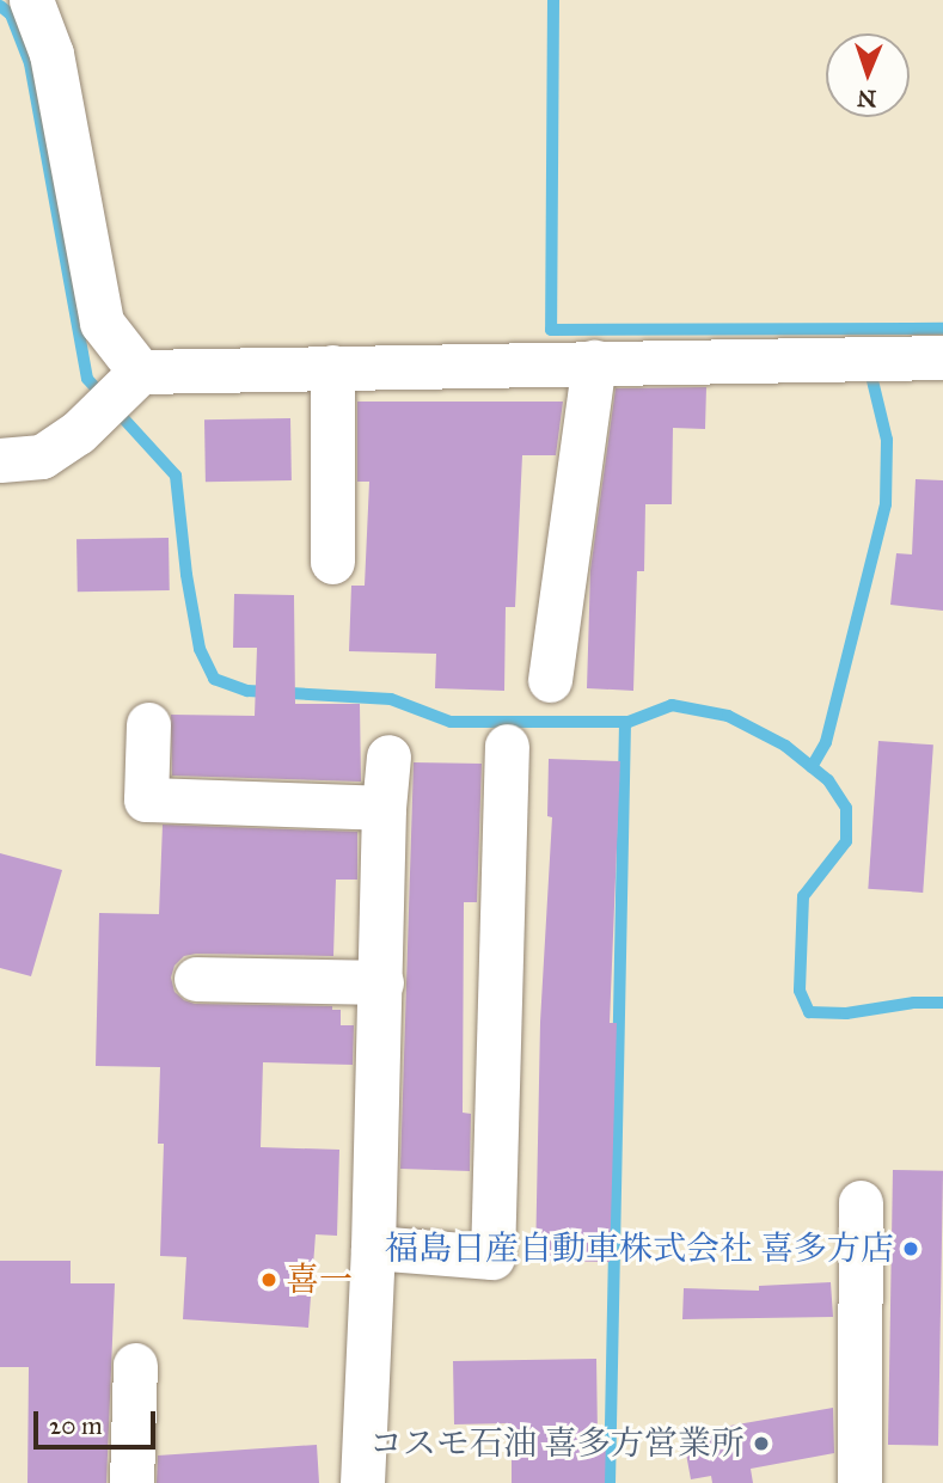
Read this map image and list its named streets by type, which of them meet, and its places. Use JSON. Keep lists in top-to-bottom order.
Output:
{
  "places": ["福島日産自動車株式会社 喜多方店", "喜一", "コスモ石油 喜多方営業所"],
  "scale_bar": "20 m",
  "north": "bottom"
}
